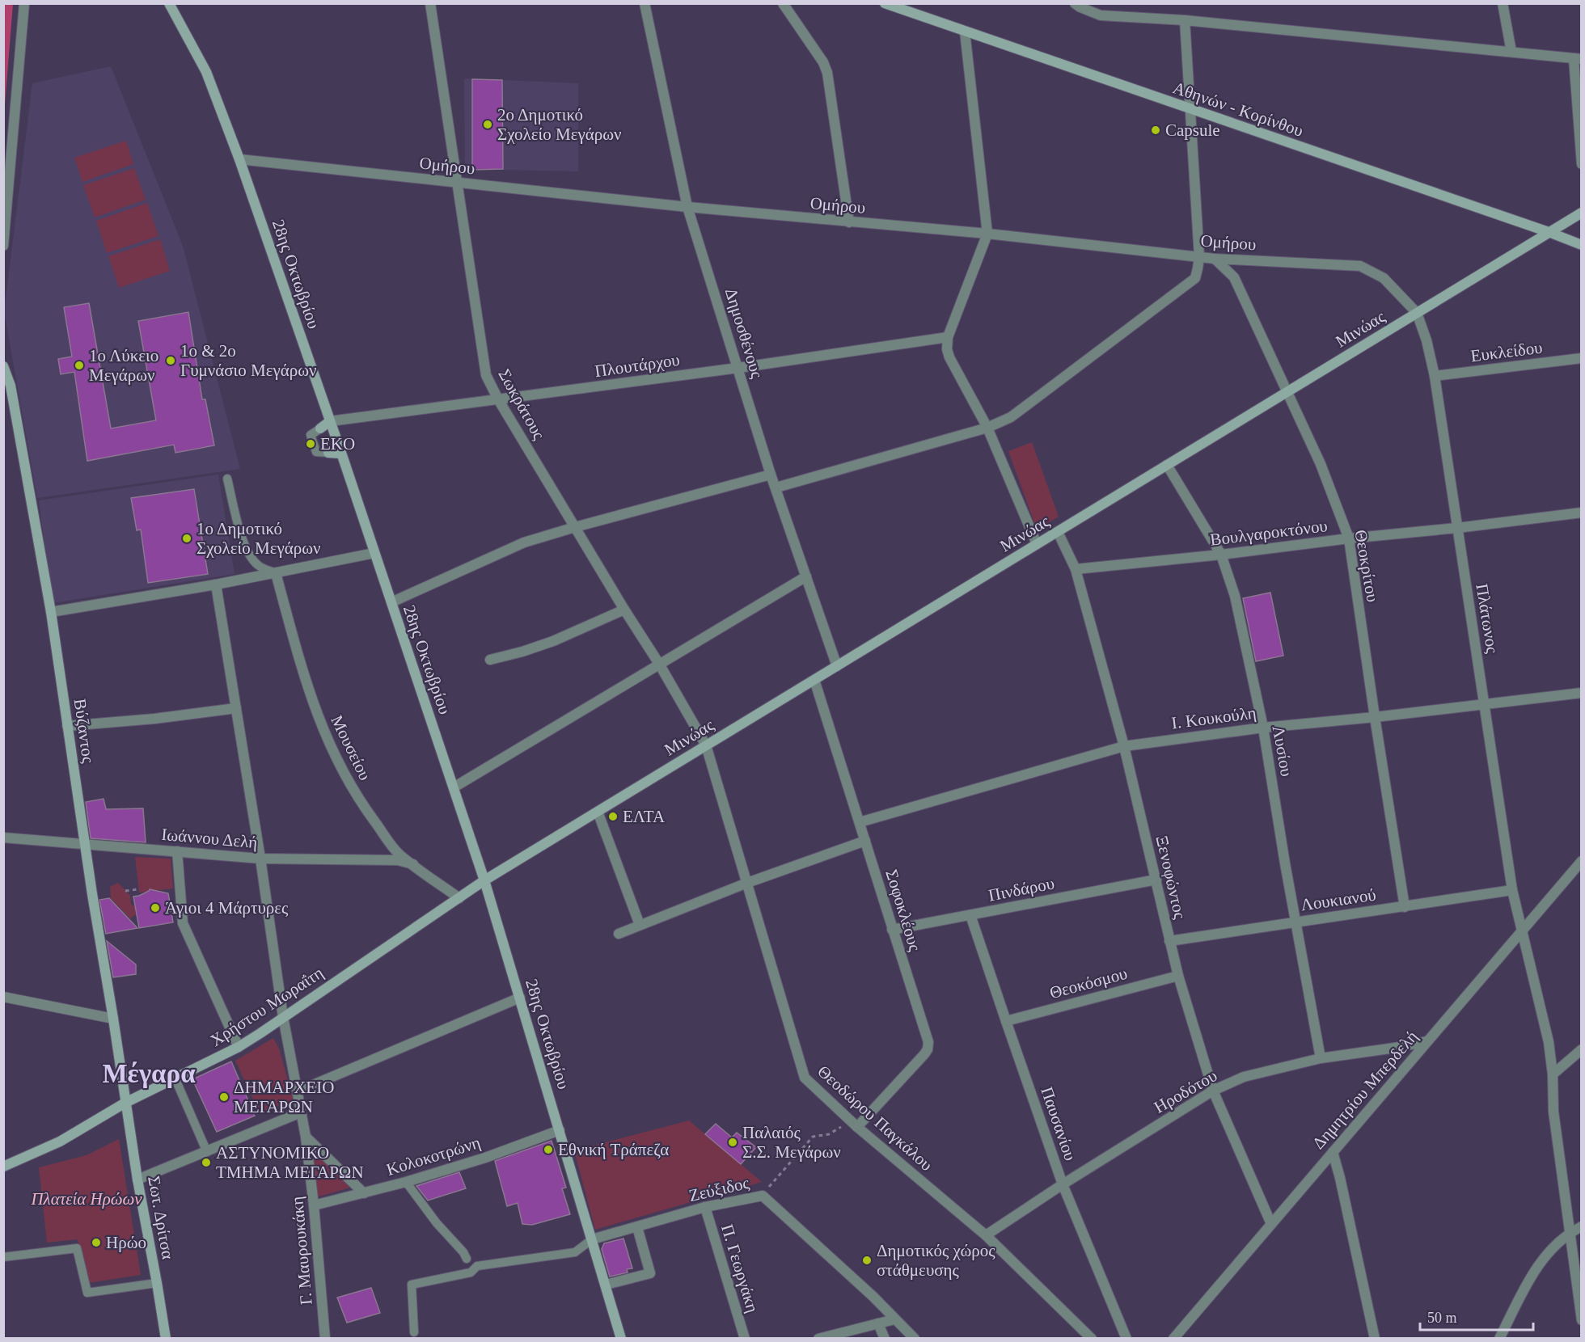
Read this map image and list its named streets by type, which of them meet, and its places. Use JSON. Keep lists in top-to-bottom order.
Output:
{
  "streets": {
    "main road": [
      "Αθηνών - Κορίνθου",
      "28ης Οκτωβρίου",
      "Μινώας",
      "Βύζαντος",
      "Χρήστου Μωραΐτη",
      "Σωτ. Δρίτσα"
    ],
    "street": [
      "Ομήρου",
      "Δημοσθένους",
      "Ευκλείδου",
      "Πλουτάρχου",
      "Σωκράτους",
      "Βουλγαροκτόνου",
      "Θεοκρίτου",
      "Πλάτωνος",
      "Ι. Κουκούλη",
      "Μουσείου",
      "Λυσίου",
      "Ιωάννου Δελή",
      "Ξενοφώντος",
      "Πινδάρου",
      "Λουκιανού",
      "Σοφοκλέους",
      "Θεοκόσμου",
      "Δημητρίου Μπερδελή",
      "Ηροδότου",
      "Θεοδώρου Παγκάλου",
      "Παυσανίου",
      "Κολοκοτρώνη",
      "Ζεύξιδος",
      "Γ. Μαυρουκάκη",
      "Π. Γεωργάκη"
    ]
  },
  "crossings": [
    ["Αθηνών - Κορίνθου", "Μινώας"],
    ["Ομήρου", "28ης Οκτωβρίου"],
    ["Ομήρου", "Μινώας"],
    ["Ομήρου", "Δημοσθένους"],
    ["Ομήρου", "Σωκράτους"],
    ["Ομήρου", "Θεοκρίτου"],
    ["Ομήρου", "Πλάτωνος"],
    ["28ης Οκτωβρίου", "Μινώας"],
    ["28ης Οκτωβρίου", "Πλουτάρχου"],
    ["28ης Οκτωβρίου", "Χρήστου Μωραΐτη"],
    ["28ης Οκτωβρίου", "Κολοκοτρώνη"],
    ["28ης Οκτωβρίου", "Ζεύξιδος"],
    ["Μινώας", "Δημοσθένους"],
    ["Μινώας", "Σωκράτους"],
    ["Μινώας", "Θεοκρίτου"],
    ["Μινώας", "Πλάτωνος"],
    ["Μινώας", "Λυσίου"],
    ["Μινώας", "Ξενοφώντος"],
    ["Μινώας", "Σοφοκλέους"],
    ["Μινώας", "Χρήστου Μωραΐτη"],
    ["Μινώας", "Θεοδώρου Παγκάλου"],
    ["Δημοσθένους", "Πλουτάρχου"],
    ["Ευκλείδου", "Πλάτωνος"],
    ["Πλουτάρχου", "Σωκράτους"],
    ["Σωκράτους", "Θεοδώρου Παγκάλου"],
    ["Βουλγαροκτόνου", "Θεοκρίτου"],
    ["Βουλγαροκτόνου", "Πλάτωνος"],
    ["Βουλγαροκτόνου", "Λυσίου"],
    ["Βουλγαροκτόνου", "Ξενοφώντος"],
    ["Θεοκρίτου", "Ι. Κουκούλη"],
    ["Θεοκρίτου", "Λουκιανού"],
    ["Πλάτωνος", "Ι. Κουκούλη"],
    ["Πλάτωνος", "Λουκιανού"],
    ["Πλάτωνος", "Δημητρίου Μπερδελή"],
    ["Ι. Κουκούλη", "Λυσίου"],
    ["Ι. Κουκούλη", "Ξενοφώντος"],
    ["Ι. Κουκούλη", "Σοφοκλέους"],
    ["Βύζαντος", "Ιωάννου Δελή"],
    ["Βύζαντος", "Χρήστου Μωραΐτη"],
    ["Βύζαντος", "Σωτ. Δρίτσα"],
    ["Μουσείου", "Ιωάννου Δελή"],
    ["Μουσείου", "Χρήστου Μωραΐτη"],
    ["Λυσίου", "Λουκιανού"],
    ["Λυσίου", "Ηροδότου"],
    ["Ιωάννου Δελή", "Γ. Μαυρουκάκη"],
    ["Ξενοφώντος", "Πινδάρου"],
    ["Ξενοφώντος", "Λουκιανού"],
    ["Ξενοφώντος", "Θεοκόσμου"],
    ["Ξενοφώντος", "Δημητρίου Μπερδελή"],
    ["Ξενοφώντος", "Ηροδότου"],
    ["Πινδάρου", "Σοφοκλέους"],
    ["Πινδάρου", "Παυσανίου"],
    ["Σοφοκλέους", "Θεοδώρου Παγκάλου"],
    ["Θεοκόσμου", "Παυσανίου"],
    ["Χρήστου Μωραΐτη", "Σωτ. Δρίτσα"],
    ["Χρήστου Μωραΐτη", "Γ. Μαυρουκάκη"],
    ["Δημητρίου Μπερδελή", "Ηροδότου"],
    ["Ηροδότου", "Θεοδώρου Παγκάλου"],
    ["Ηροδότου", "Παυσανίου"],
    ["Κολοκοτρώνη", "Γ. Μαυρουκάκη"],
    ["Ζεύξιδος", "Π. Γεωργάκη"]
  ],
  "districts": ["Μέγαρα"],
  "parks": ["Πλατεία Ηρώων"],
  "places": [
    "2ο Δημοτικό Σχολείο Μεγάρων",
    "Capsule",
    "1ο & 2ο Γυμνάσιο Μεγάρων",
    "1ο Λύκειο Μεγάρων",
    "EKO",
    "1ο Δημοτικό Σχολείο Μεγάρων",
    "ΕΛΤΑ",
    "Άγιοι 4 Μάρτυρες",
    "ΔΗΜΑΡΧΕΙΟ ΜΕΓΑΡΩΝ",
    "Παλαιός Σ.Σ. Μεγάρων",
    "Εθνική Τράπεζα",
    "ΑΣΤΥΝΟΜΙΚΟ ΤΜΗΜΑ ΜΕΓΑΡΩΝ",
    "Ηρώο",
    "Δημοτικός χώρος στάθμευσης"
  ],
  "scale_bar": "50 m"
}
